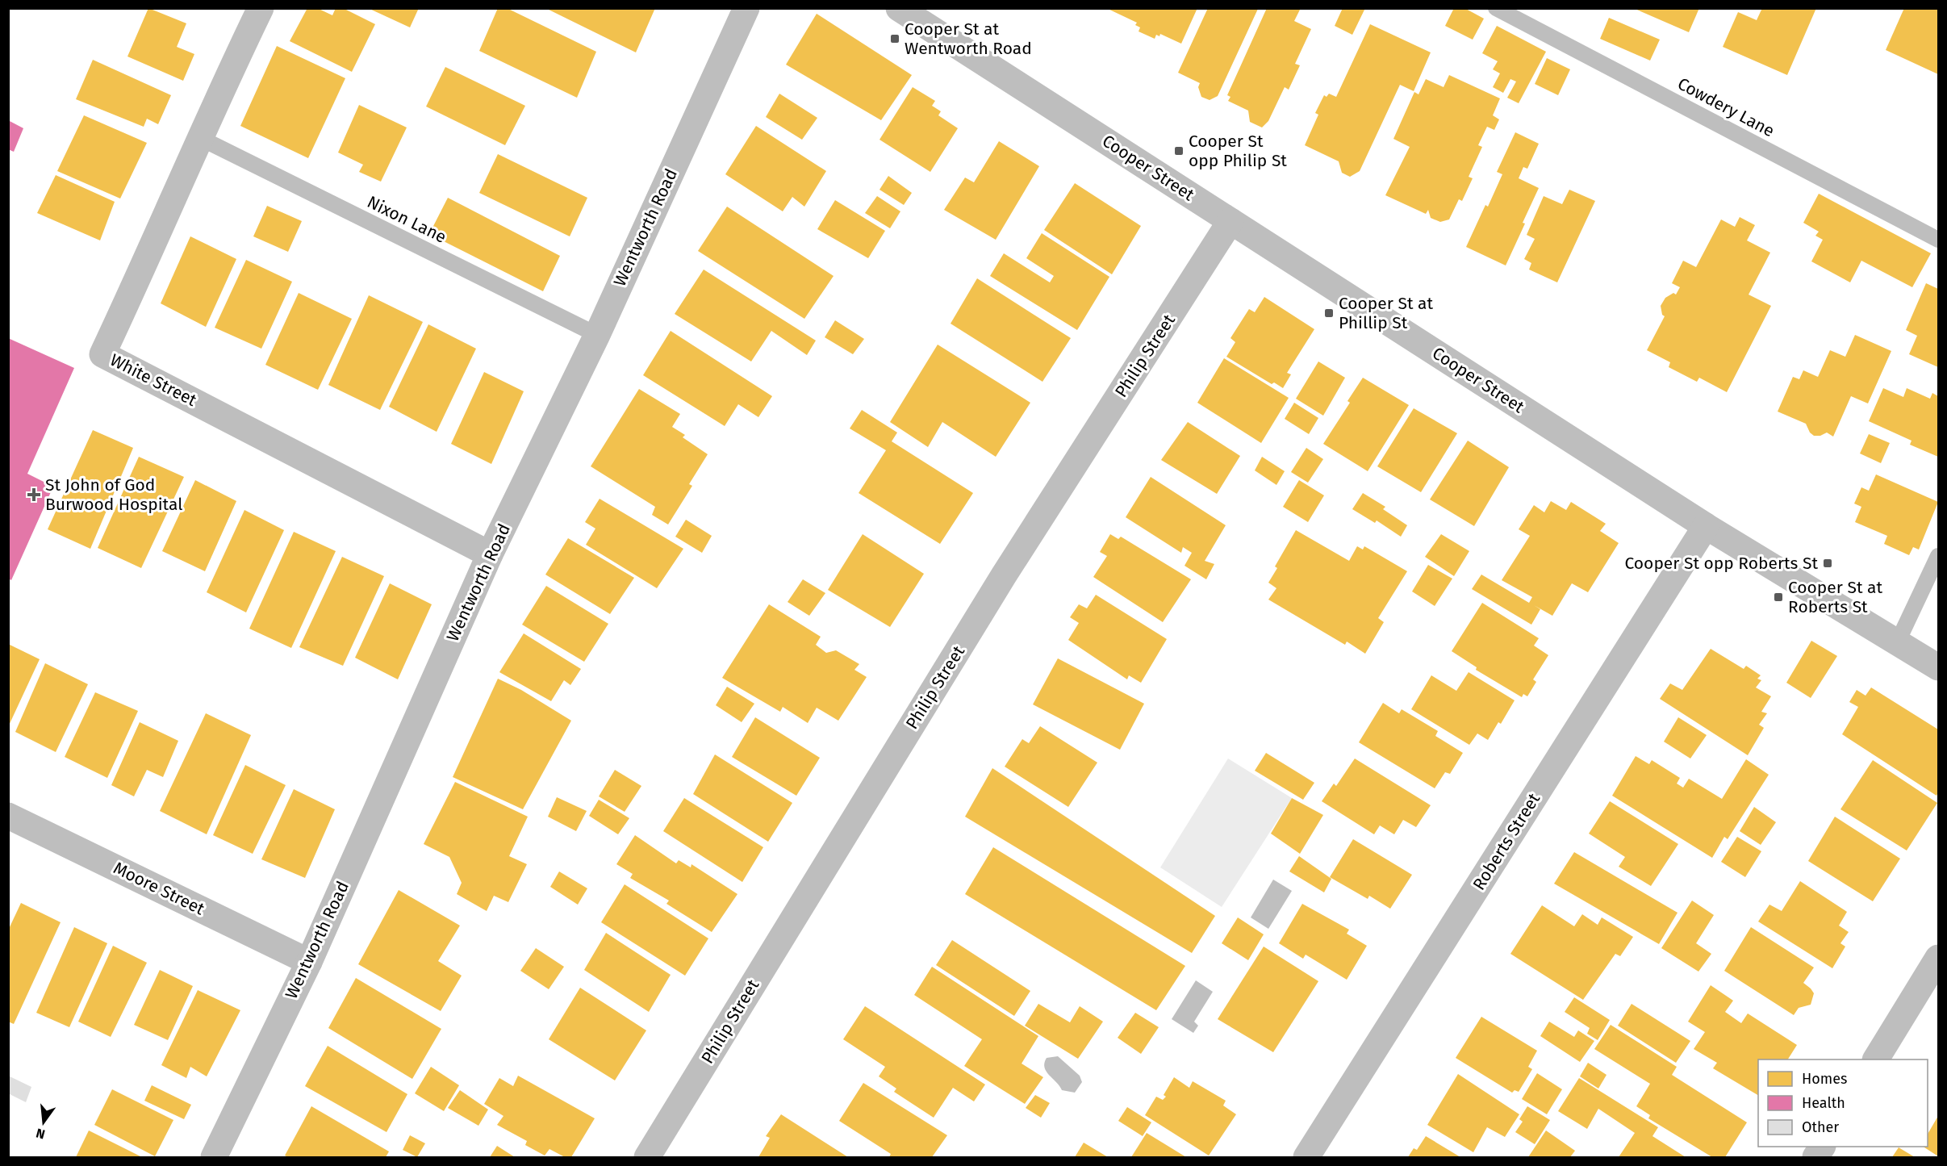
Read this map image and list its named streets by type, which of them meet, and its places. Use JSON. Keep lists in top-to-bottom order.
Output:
{
  "streets": {
    "street": [
      "Cooper Street",
      "Wentworth Road",
      "Philip Street",
      "White Street",
      "Roberts Street",
      "Moore Street"
    ],
    "lane": ["Cowdery Lane", "Nixon Lane"]
  },
  "crossings": [
    ["Cooper Street", "Philip Street"],
    ["Cooper Street", "Roberts Street"],
    ["Nixon Lane", "Wentworth Road"],
    ["Nixon Lane", "White Street"],
    ["Wentworth Road", "White Street"],
    ["Wentworth Road", "Moore Street"]
  ],
  "places": {
    "transit": [
      "Cooper St at Wentworth Road",
      "Cooper St opp Philip St",
      "Cooper St at Phillip St",
      "Cooper St opp Roberts St",
      "Cooper St at Roberts St"
    ],
    "health": ["St John of God Burwood Hospital"]
  },
  "legend": ["Homes", "Health", "Other"],
  "north": "bottom"
}
